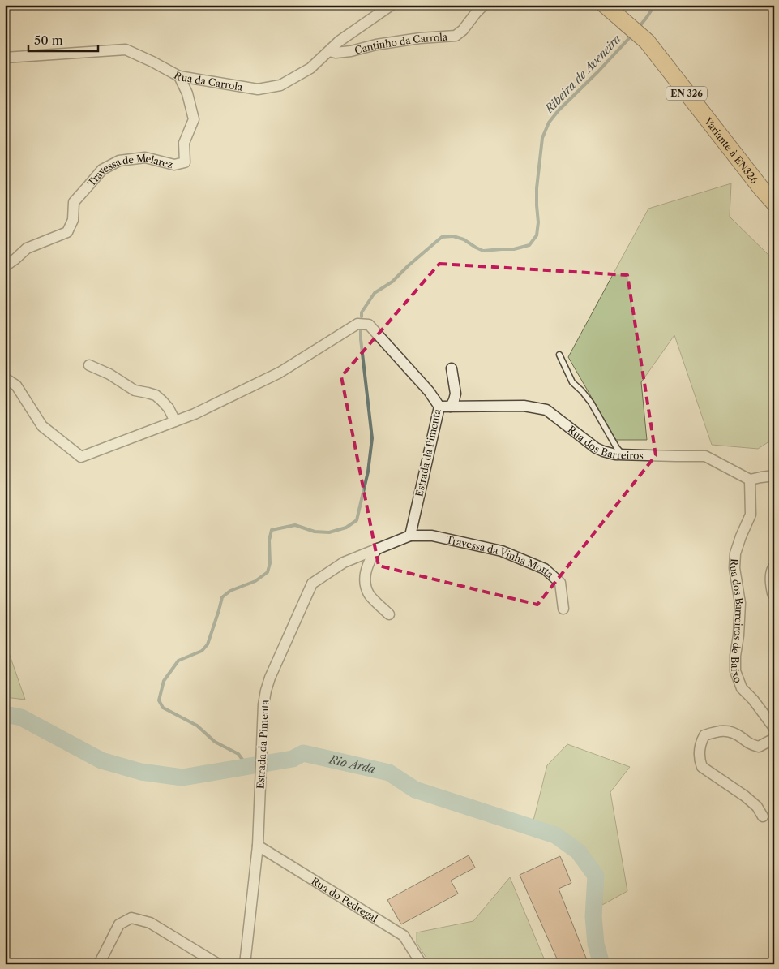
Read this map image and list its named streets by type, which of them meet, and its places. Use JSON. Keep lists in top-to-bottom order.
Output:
{
  "streets": {
    "main road": ["EN 326", "Variante à EN326"],
    "street": [
      "Cantinho da Carrola",
      "Rua da Carrola",
      "Travessa de Melarez",
      "Rua dos Barreiros",
      "Estrada da Pimenta",
      "Travessa da Vinha Morta",
      "Rua dos Barreiros de Baixo",
      "Rua do Pedregal"
    ]
  },
  "crossings": [
    ["Cantinho da Carrola", "Rua da Carrola"],
    ["Rua da Carrola", "Travessa de Melarez"],
    ["Rua dos Barreiros", "Estrada da Pimenta"],
    ["Rua dos Barreiros", "Rua dos Barreiros de Baixo"],
    ["Estrada da Pimenta", "Travessa da Vinha Morta"],
    ["Estrada da Pimenta", "Rua do Pedregal"]
  ],
  "water": ["Ribeira de Aveneira", "Rio Arda"],
  "scale_bar": "50 m"
}
